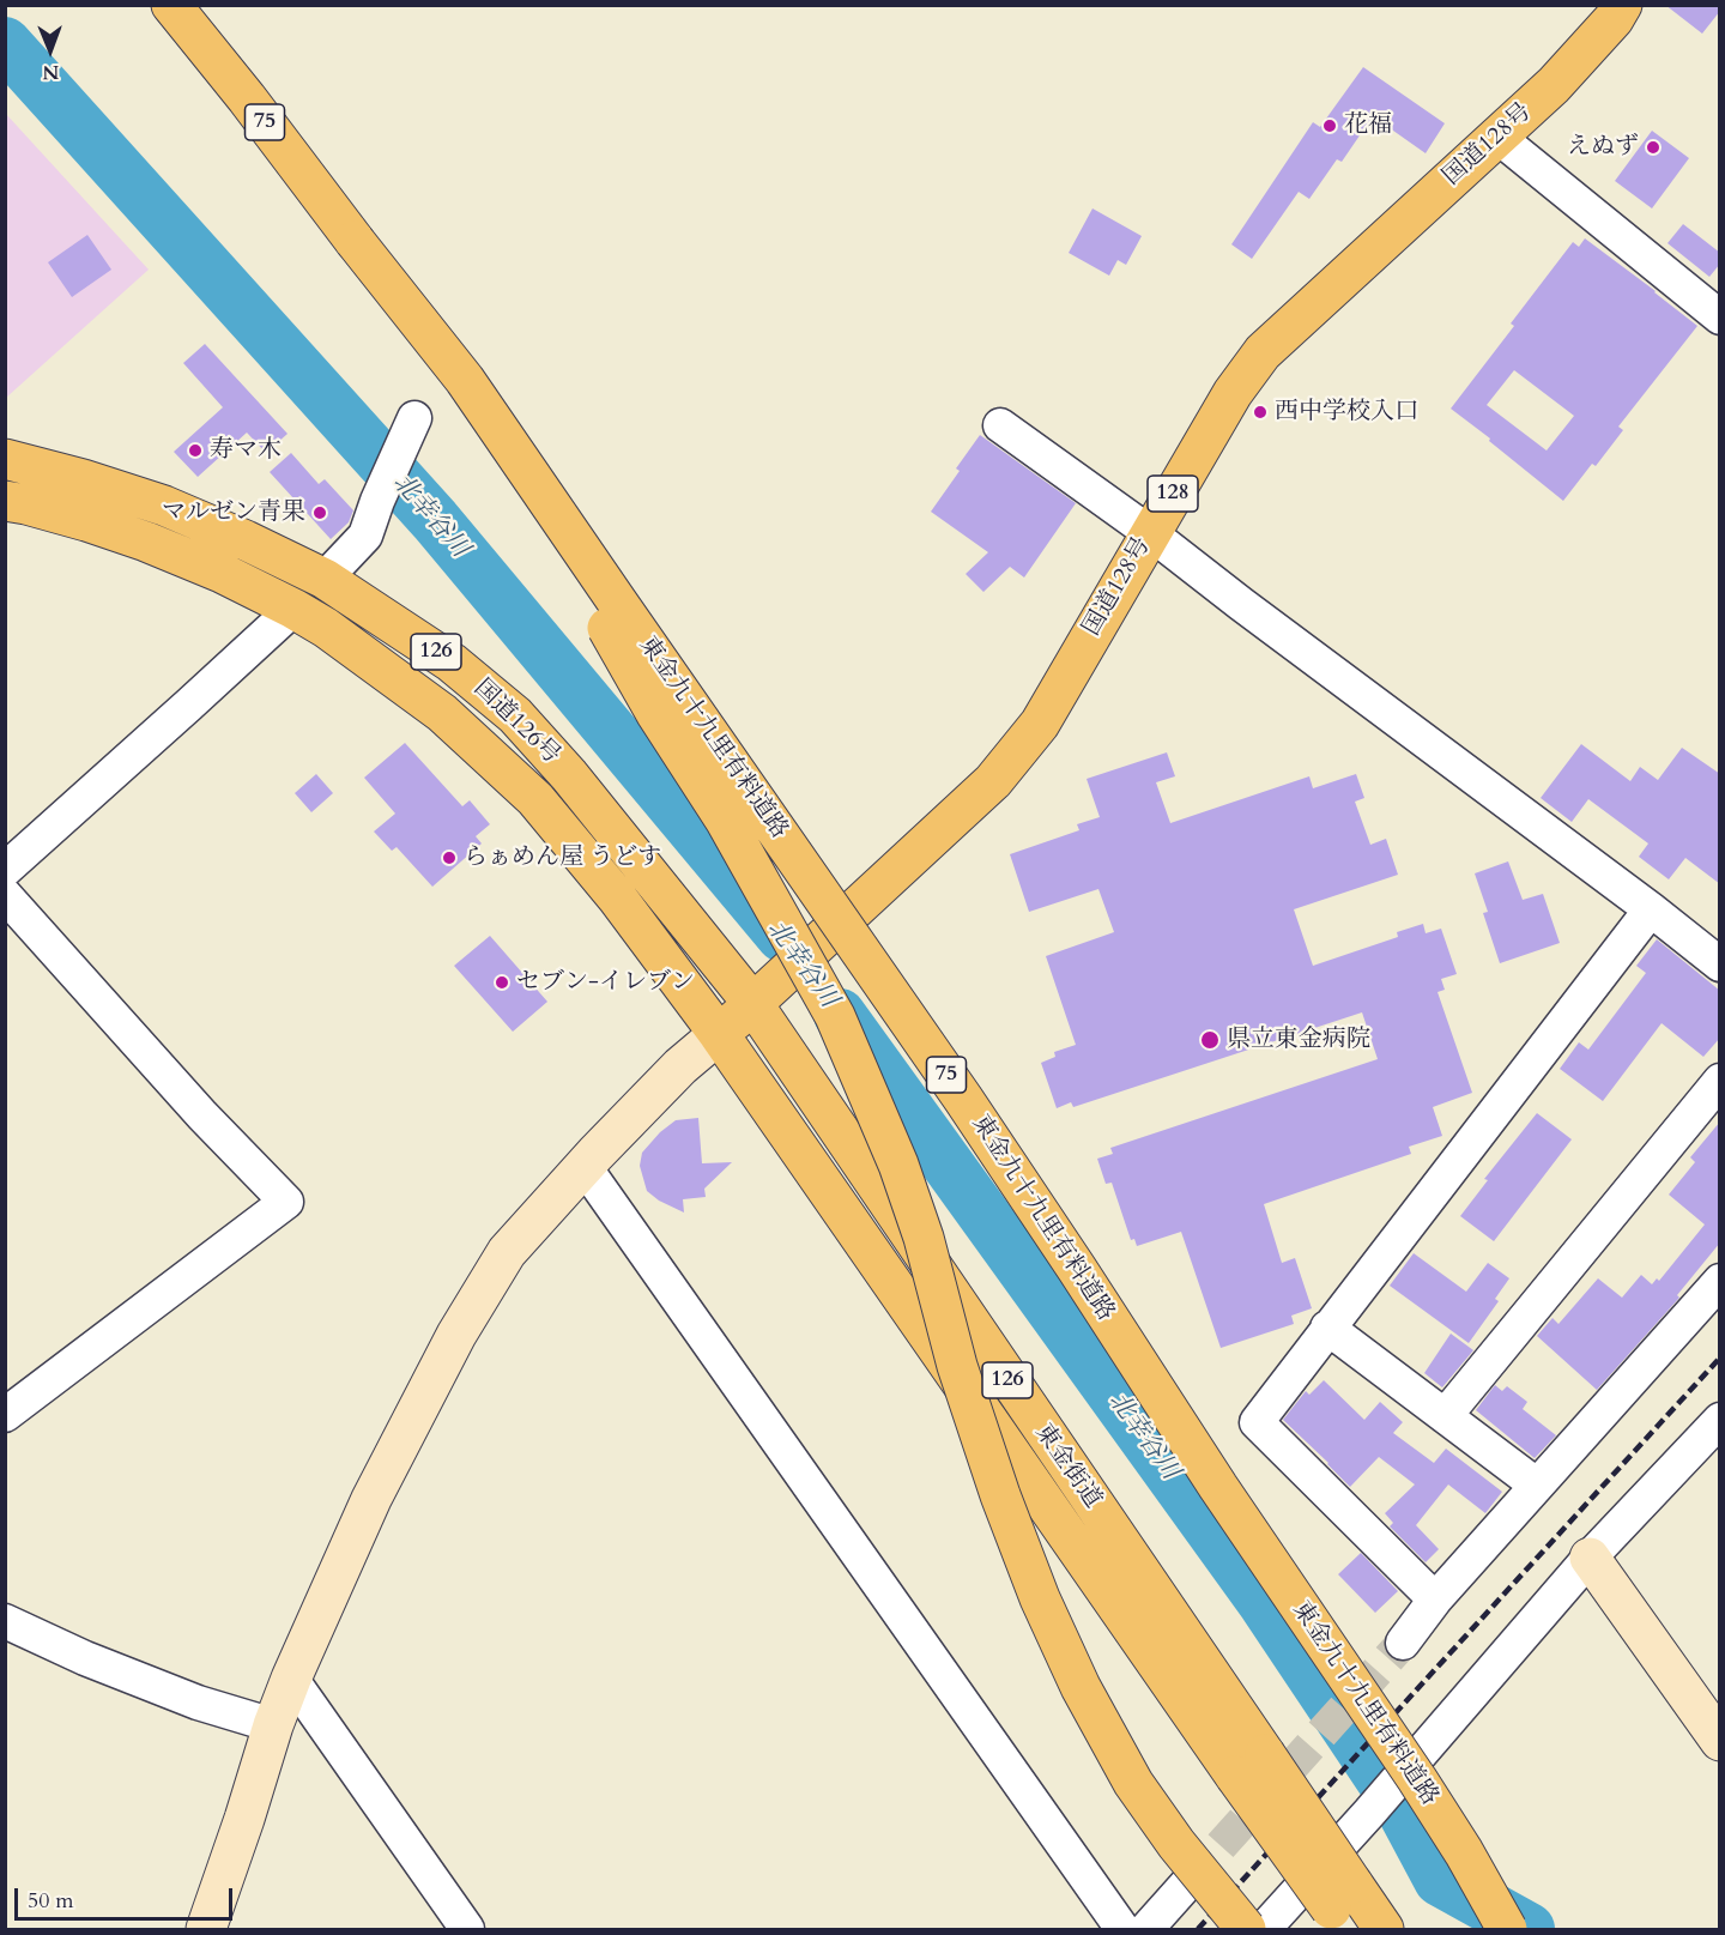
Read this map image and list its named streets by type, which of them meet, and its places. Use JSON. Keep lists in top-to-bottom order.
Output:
{
  "streets": {
    "main road": [
      "75",
      "国道128号",
      "128",
      "126",
      "国道126号",
      "東金九十九里有料道路",
      "東金街道"
    ]
  },
  "crossings": [
    ["国道128号", "国道126号"],
    ["国道128号", "東金街道"],
    ["国道126号", "東金街道"]
  ],
  "water": ["北幸谷川"],
  "places": [
    "花福",
    "えぬず",
    "西中学校入口",
    "寿マ木",
    "マルゼン青果",
    "らぁめん屋 うどす",
    "セブン-イレブン",
    "県立東金病院"
  ],
  "scale_bar": "50 m",
  "north": "bottom"
}
